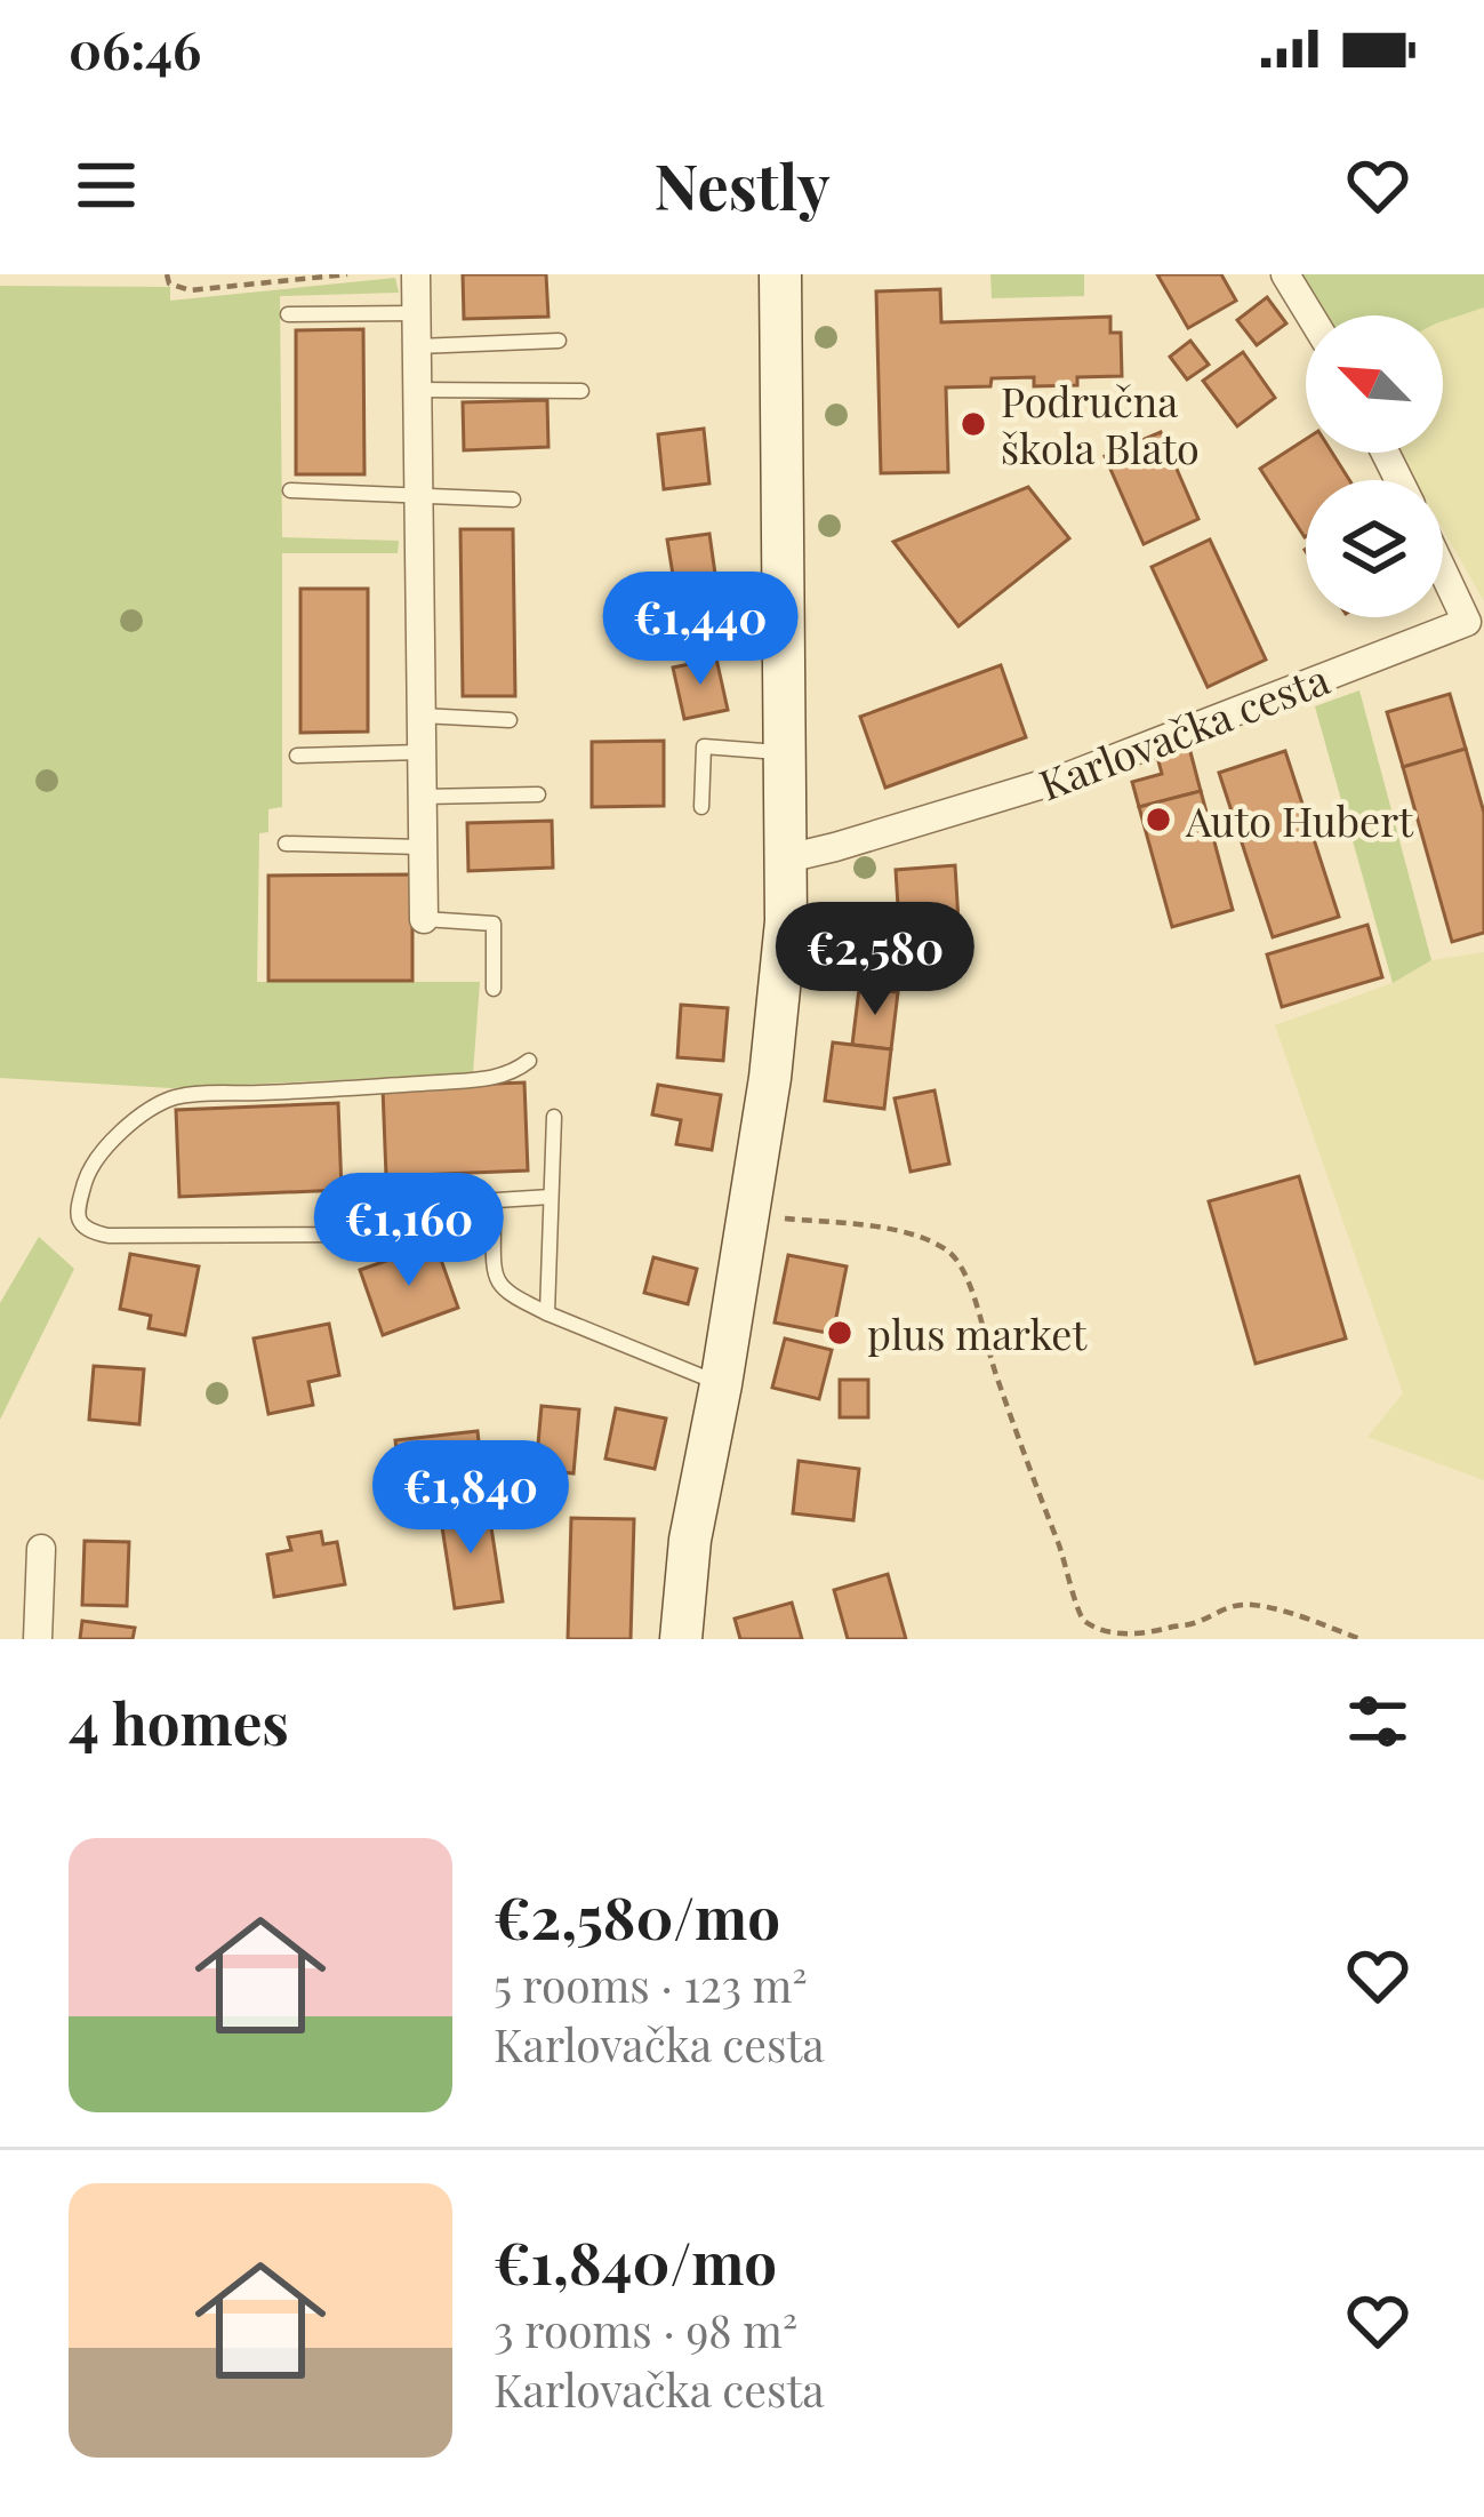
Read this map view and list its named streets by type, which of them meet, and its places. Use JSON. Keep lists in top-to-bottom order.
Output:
{
  "streets": {
    "street": ["Karlovačka cesta"]
  },
  "places": ["Područna škola Blato", "Auto Hubert", "plus market"],
  "north": "top left",
  "page": {
    "status": "06:46",
    "header": "Nestly",
    "price": [
      "€1,440",
      "€2,580",
      "€1,160",
      "€1,840"
    ],
    "heading": "4 homes",
    "list": [
      {
        "name": "€2,580/mo",
        "note": "5 rooms · 123 m² · Karlovačka cesta"
      },
      {
        "name": "€1,840/mo",
        "note": "3 rooms · 98 m² · Karlovačka cesta"
      }
    ]
  }
}
